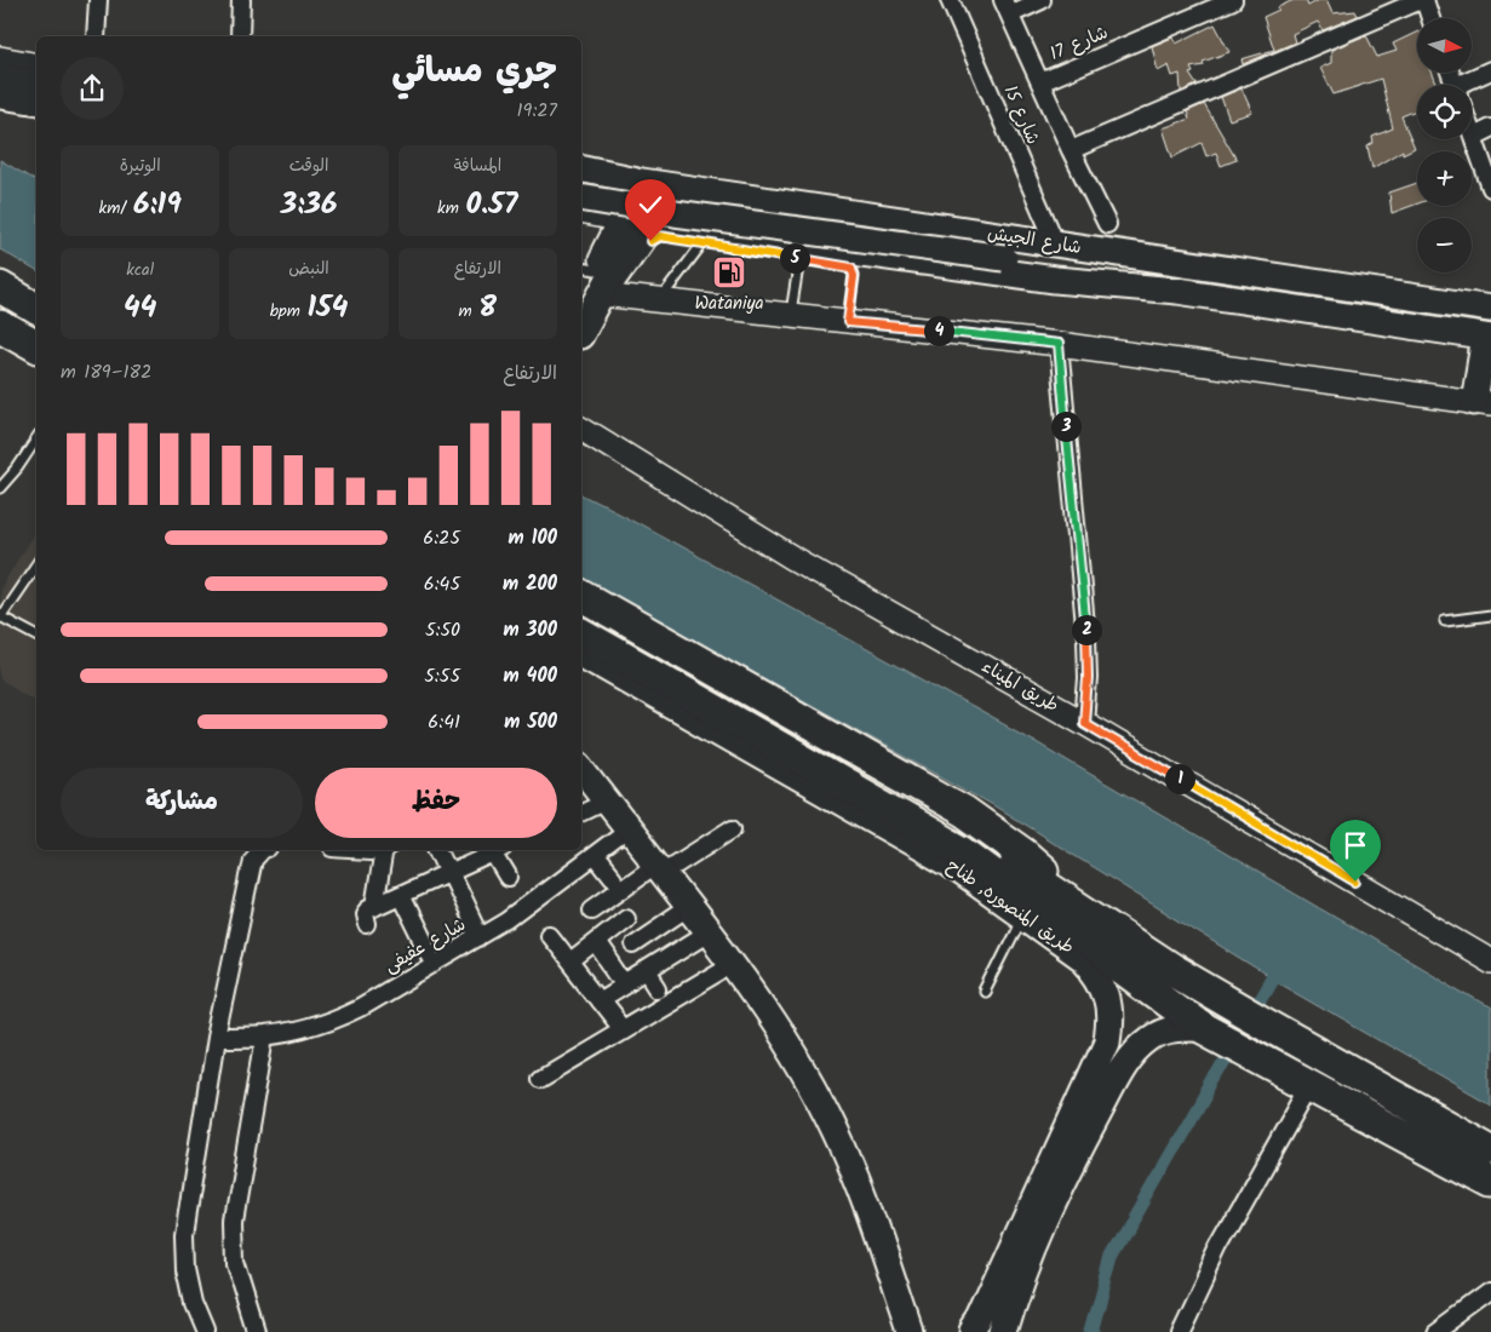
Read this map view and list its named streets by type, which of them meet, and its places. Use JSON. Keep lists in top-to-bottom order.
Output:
{
  "streets": {
    "main road": ["شارع الجيش", "طريق المنصوره, طناح"],
    "street": [
      "شارع 17",
      "شارع 15",
      "طريق الميناء",
      "شارع عفيفى"
    ]
  },
  "crossings": [
    ["شارع 15", "شارع الجيش"]
  ],
  "places": {
    "fuel station": ["Wataniya"]
  },
  "north": "right",
  "page": {
    "map_buttons": ["+", "−"],
    "heading": ["جري مسائي", "19:27"],
    "stats": [
      ["المسافة", "0.57 km"],
      ["الوقت", "3:36"],
      ["الوتيرة", "6:19 /km"],
      ["الارتفاع", "8 m"],
      ["النبض", "154 bpm"],
      ["kcal", "44"]
    ],
    "pins": [
      "5",
      "4",
      "3",
      "2",
      "1"
    ],
    "chart": ["الارتفاع", "182–189 m"],
    "list": [
      {
        "name": "100 m",
        "note": "6:25"
      },
      {
        "name": "200 m",
        "note": "6:45"
      },
      {
        "name": "300 m",
        "note": "5:50"
      },
      {
        "name": "400 m",
        "note": "5:55"
      },
      {
        "name": "500 m",
        "note": "6:41"
      }
    ],
    "buttons": ["حفظ", "مشاركة"]
  }
}
